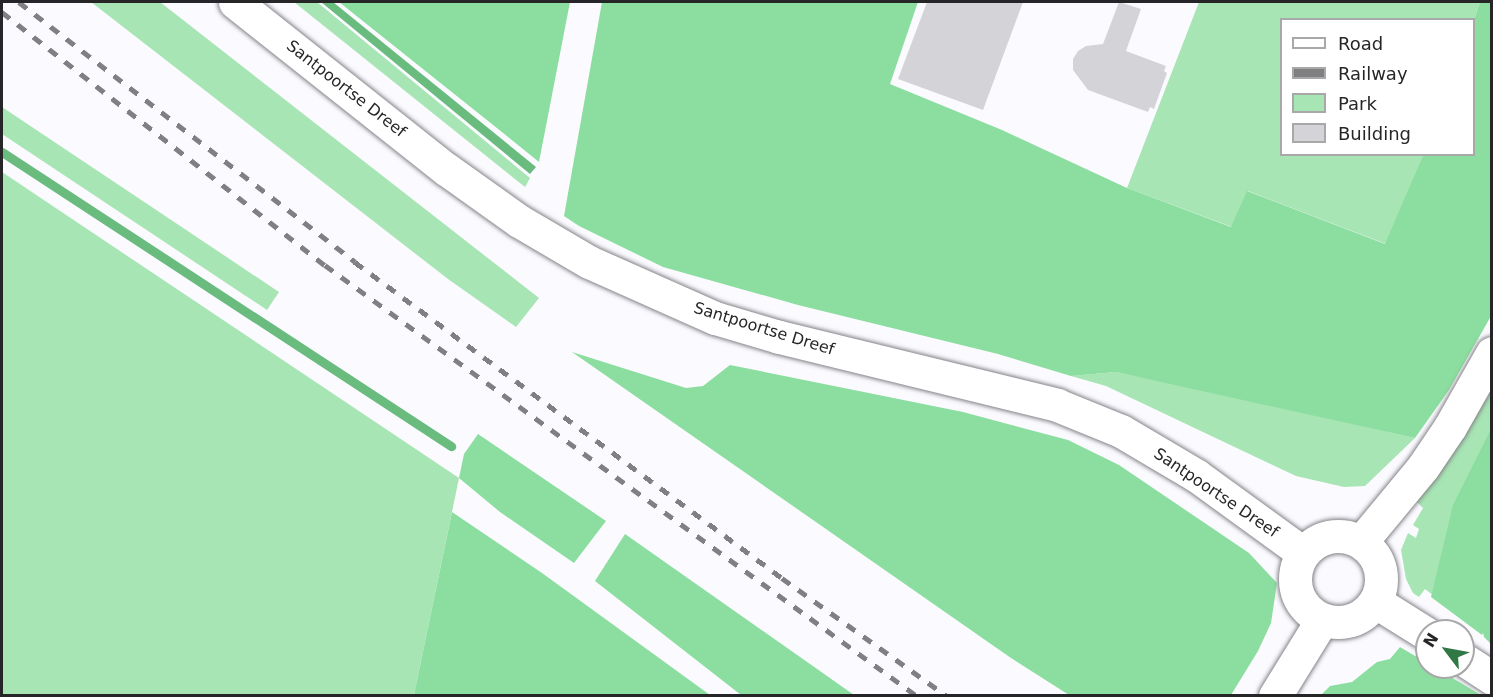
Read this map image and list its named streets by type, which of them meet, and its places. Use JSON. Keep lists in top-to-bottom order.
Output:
{
  "streets": {
    "street": ["Santpoortse Dreef"]
  },
  "legend": [
    "Road",
    "Railway",
    "Park",
    "Building"
  ],
  "north": "top left"
}
